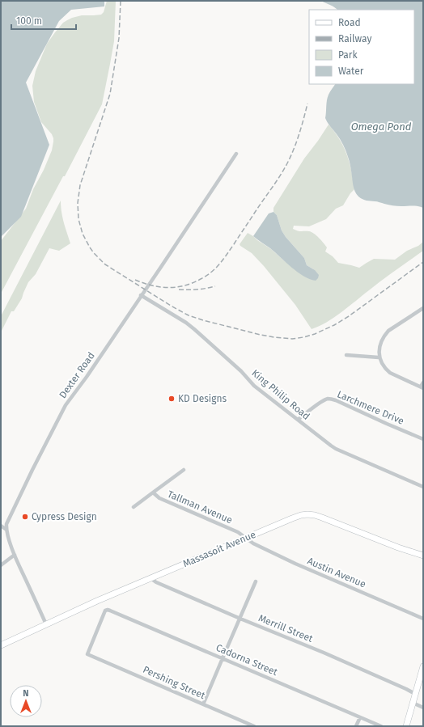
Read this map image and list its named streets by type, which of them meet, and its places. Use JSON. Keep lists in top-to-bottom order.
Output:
{
  "streets": {
    "main road": ["Massasoit Avenue"],
    "street": [
      "Dexter Road",
      "King Philip Road",
      "Larchmere Drive",
      "Tallman Avenue",
      "Austin Avenue",
      "Merrill Street",
      "Cadorna Street",
      "Pershing Street"
    ]
  },
  "crossings": [
    ["Dexter Road", "King Philip Road"],
    ["King Philip Road", "Larchmere Drive"],
    ["Tallman Avenue", "Massasoit Avenue"],
    ["Tallman Avenue", "Austin Avenue"],
    ["Massasoit Avenue", "Austin Avenue"],
    ["Massasoit Avenue", "Merrill Street"],
    ["Cadorna Street", "Pershing Street"]
  ],
  "water": ["Omega Pond"],
  "places": ["KD Designs", "Cypress Design"],
  "legend": [
    "Road",
    "Railway",
    "Park",
    "Water"
  ],
  "scale_bar": "100 m",
  "north": "top"
}
